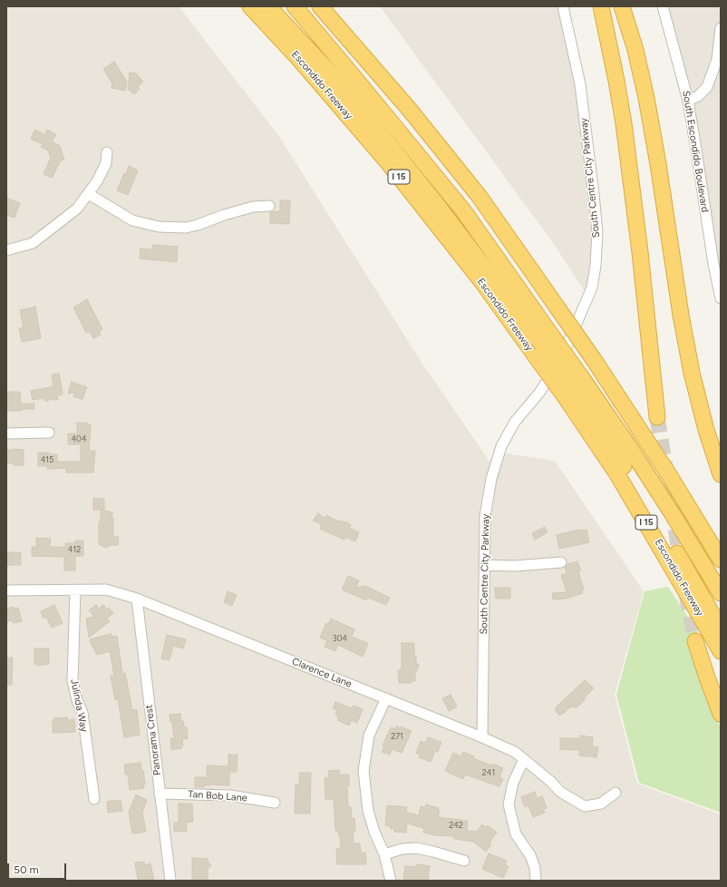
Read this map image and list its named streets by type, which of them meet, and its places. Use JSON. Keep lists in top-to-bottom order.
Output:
{
  "streets": {
    "highway": ["Escondido Freeway", "I 15"],
    "street": [
      "South Escondido Boulevard",
      "South Centre City Parkway",
      "Clarence Lane",
      "Julinda Way",
      "Panorama Crest",
      "Tan Bob Lane"
    ]
  },
  "crossings": [
    ["South Centre City Parkway", "Clarence Lane"],
    ["Clarence Lane", "Julinda Way"],
    ["Clarence Lane", "Panorama Crest"],
    ["Panorama Crest", "Tan Bob Lane"]
  ],
  "house_numbers": [
    "404",
    "415",
    "412",
    "304",
    "271",
    "241",
    "242"
  ],
  "scale_bar": "50 m"
}
